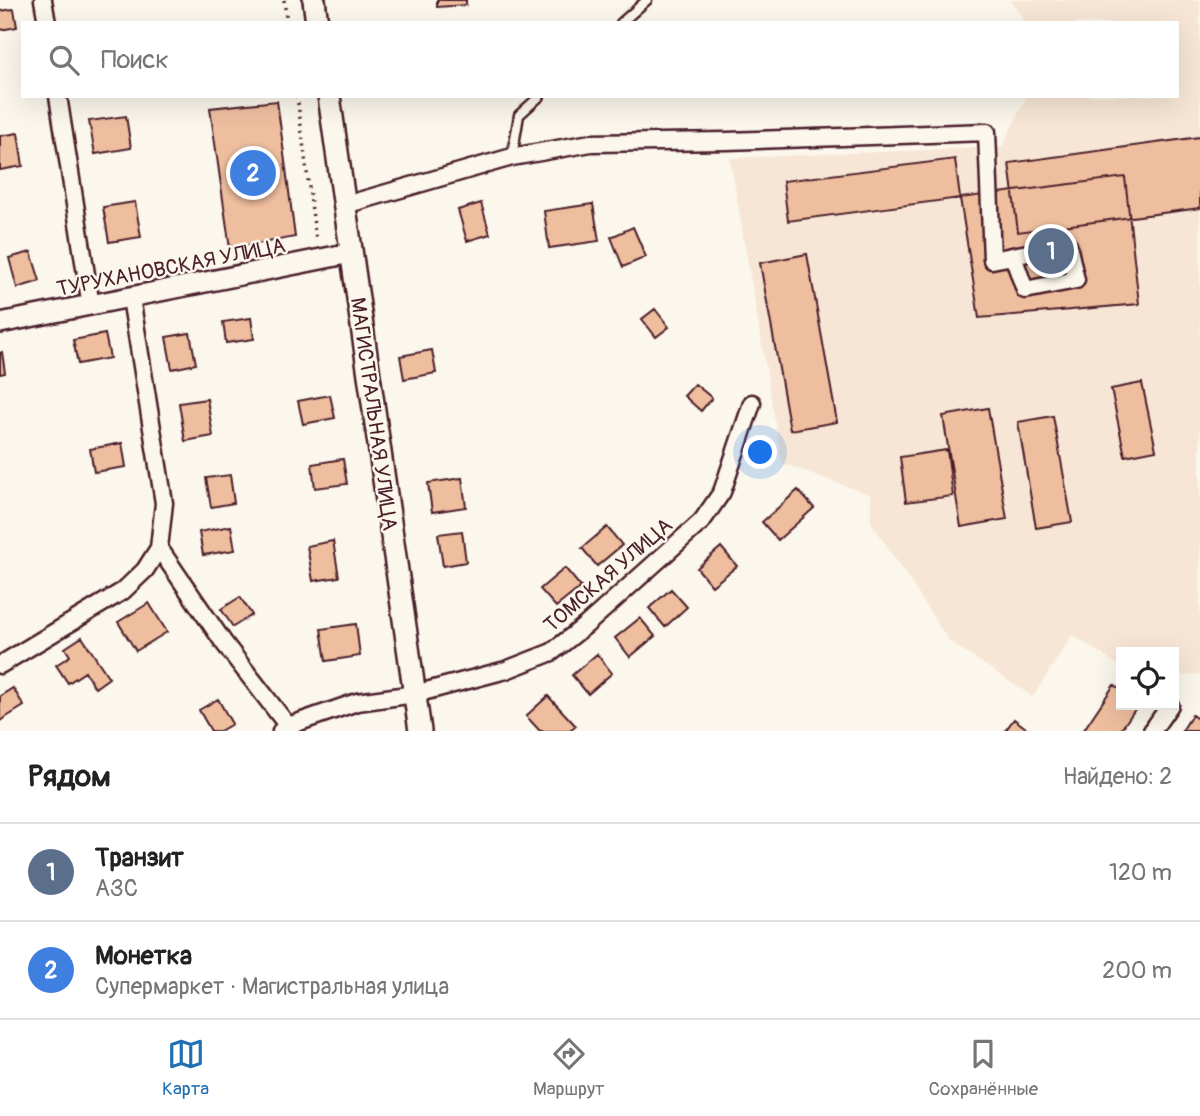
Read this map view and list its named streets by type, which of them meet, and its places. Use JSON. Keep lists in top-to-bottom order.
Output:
{
  "streets": {
    "main road": ["МАГИСТРАЛЬНАЯ УЛИЦА"],
    "street": ["ТУРУХАНОВСКАЯ УЛИЦА", "ТОМСКАЯ УЛИЦА"]
  },
  "crossings": [
    ["ТУРУХАНОВСКАЯ УЛИЦА", "МАГИСТРАЛЬНАЯ УЛИЦА"],
    ["МАГИСТРАЛЬНАЯ УЛИЦА", "ТОМСКАЯ УЛИЦА"]
  ],
  "page": {
    "search": "Поиск",
    "pins": ["2", "1"],
    "heading": ["Рядом", "Найдено: 2"],
    "list": [
      {
        "mark": "1",
        "name": "Транзит",
        "note": "АЗС",
        "value": "120 m"
      },
      {
        "mark": "2",
        "name": "Монетка",
        "note": "Супермаркет · Магистральная улица",
        "value": "200 m"
      }
    ],
    "nav": ["Карта", "Маршрут", "Сохранённые"]
  }
}
